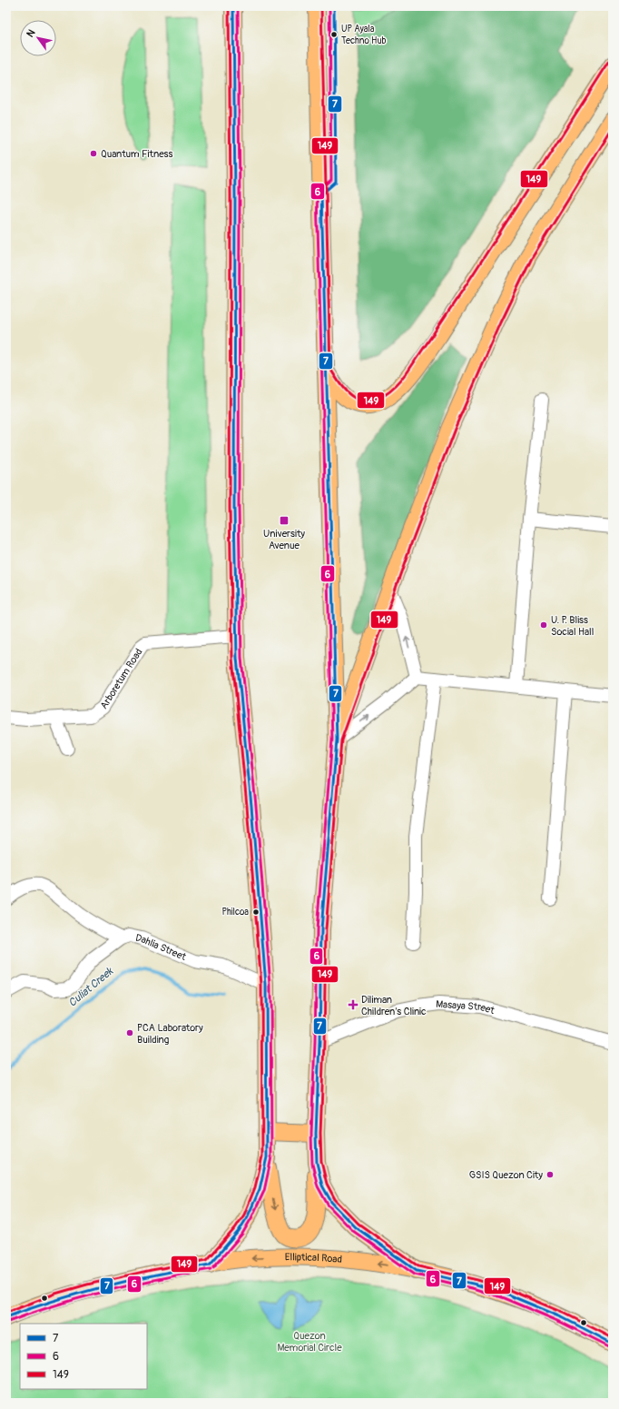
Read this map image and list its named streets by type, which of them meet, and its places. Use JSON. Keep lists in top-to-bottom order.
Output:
{
  "streets": {
    "main road": ["Elliptical Road"],
    "street": ["Arboretum Road", "Dahlia Street", "Masaya Street"]
  },
  "water": ["Culiat Creek"],
  "parks": ["Quezon Memorial Circle"],
  "places": {
    "other": [
      "UP Ayala Techno Hub",
      "Quantum Fitness",
      "U. P. Bliss Social Hall",
      "Philcoa",
      "PCA Laboratory Building",
      "GSIS Quezon City"
    ],
    "transit": ["University Avenue"],
    "health": ["Diliman Children's Clinic"]
  },
  "lines": ["transit line 7", "transit line 6", "transit line 149"],
  "legend": ["7", "6", "149"],
  "north": "top left"
}
